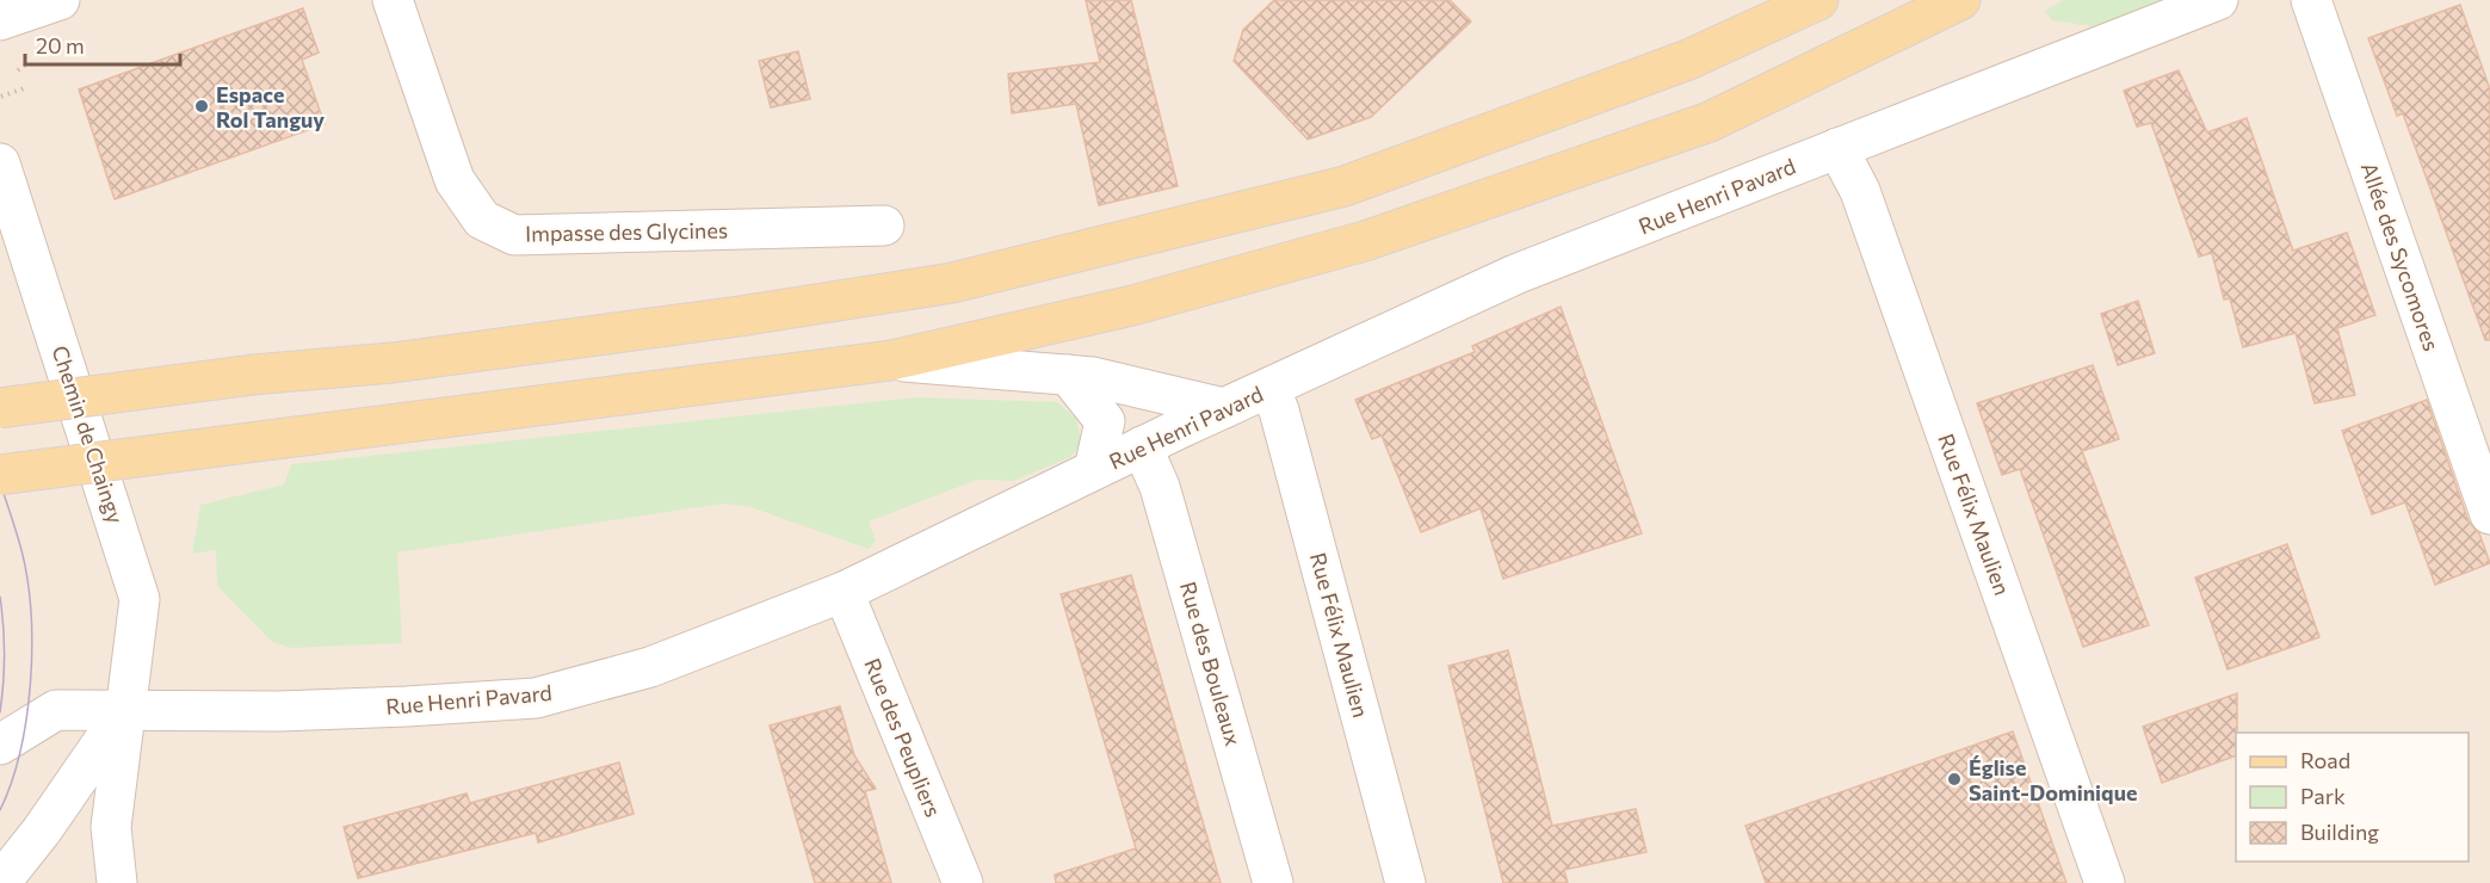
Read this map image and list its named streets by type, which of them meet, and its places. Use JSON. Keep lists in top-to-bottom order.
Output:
{
  "streets": {
    "street": [
      "Rue Henri Pavard",
      "Impasse des Glycines",
      "Allée des Sycomores",
      "Chemin de Chaingy",
      "Rue Félix Maulien",
      "Rue des Bouleaux",
      "Rue des Peupliers"
    ]
  },
  "crossings": [
    ["Rue Henri Pavard", "Chemin de Chaingy"],
    ["Rue Henri Pavard", "Rue Félix Maulien"],
    ["Rue Henri Pavard", "Rue des Bouleaux"],
    ["Rue Henri Pavard", "Rue des Peupliers"]
  ],
  "places": ["Espace Rol Tanguy", "Église Saint-Dominique"],
  "legend": ["Road", "Park", "Building"],
  "scale_bar": "20 m"
}
